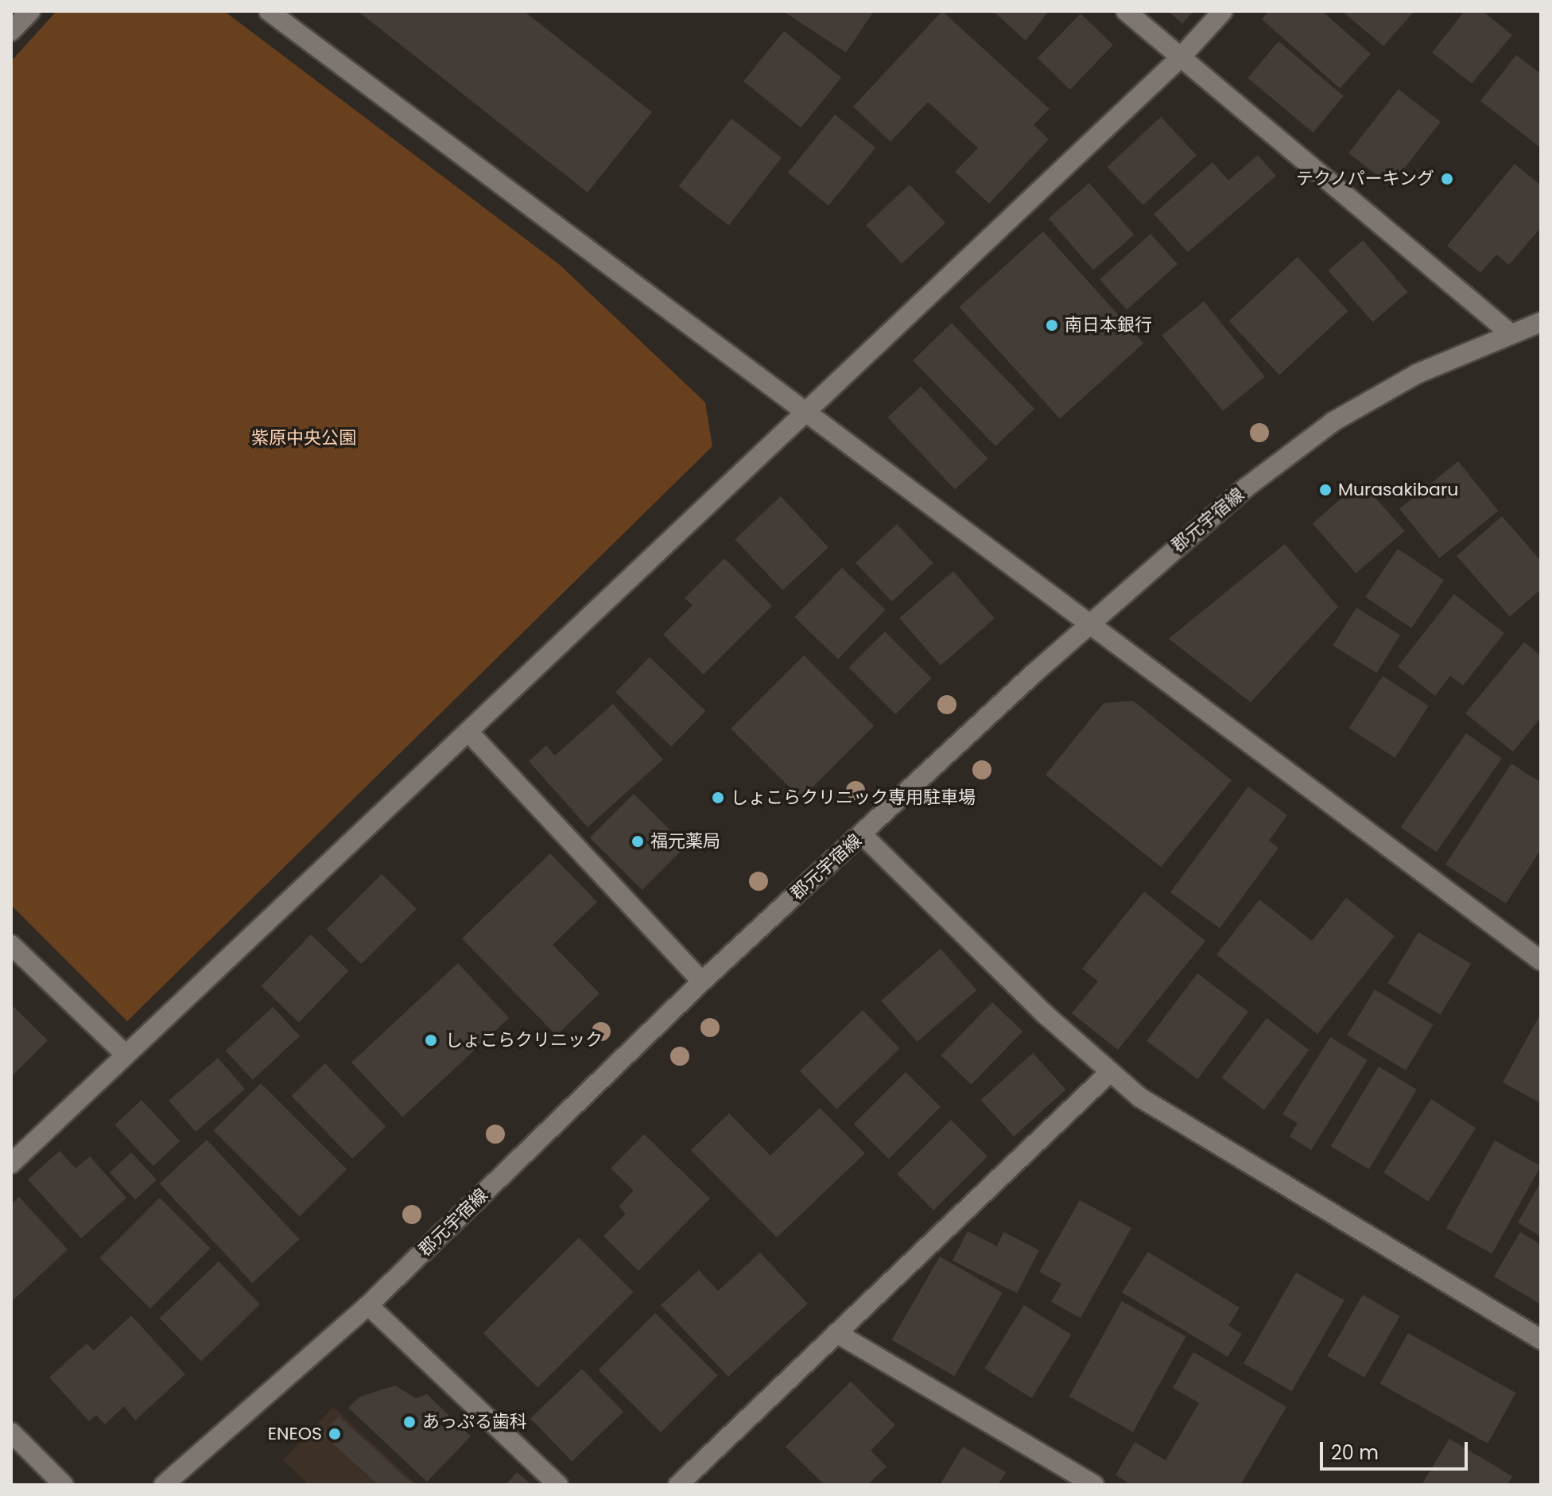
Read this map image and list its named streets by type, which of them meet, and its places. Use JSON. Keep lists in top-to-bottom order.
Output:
{
  "streets": {
    "street": ["郡元宇宿線"]
  },
  "parks": ["紫原中央公園"],
  "places": [
    "テクノパーキング",
    "南日本銀行",
    "Murasakibaru",
    "しょこらクリニック専用駐車場",
    "福元薬局",
    "しょこらクリニック",
    "あっぷる歯科",
    "ENEOS"
  ],
  "scale_bar": "20 m"
}
